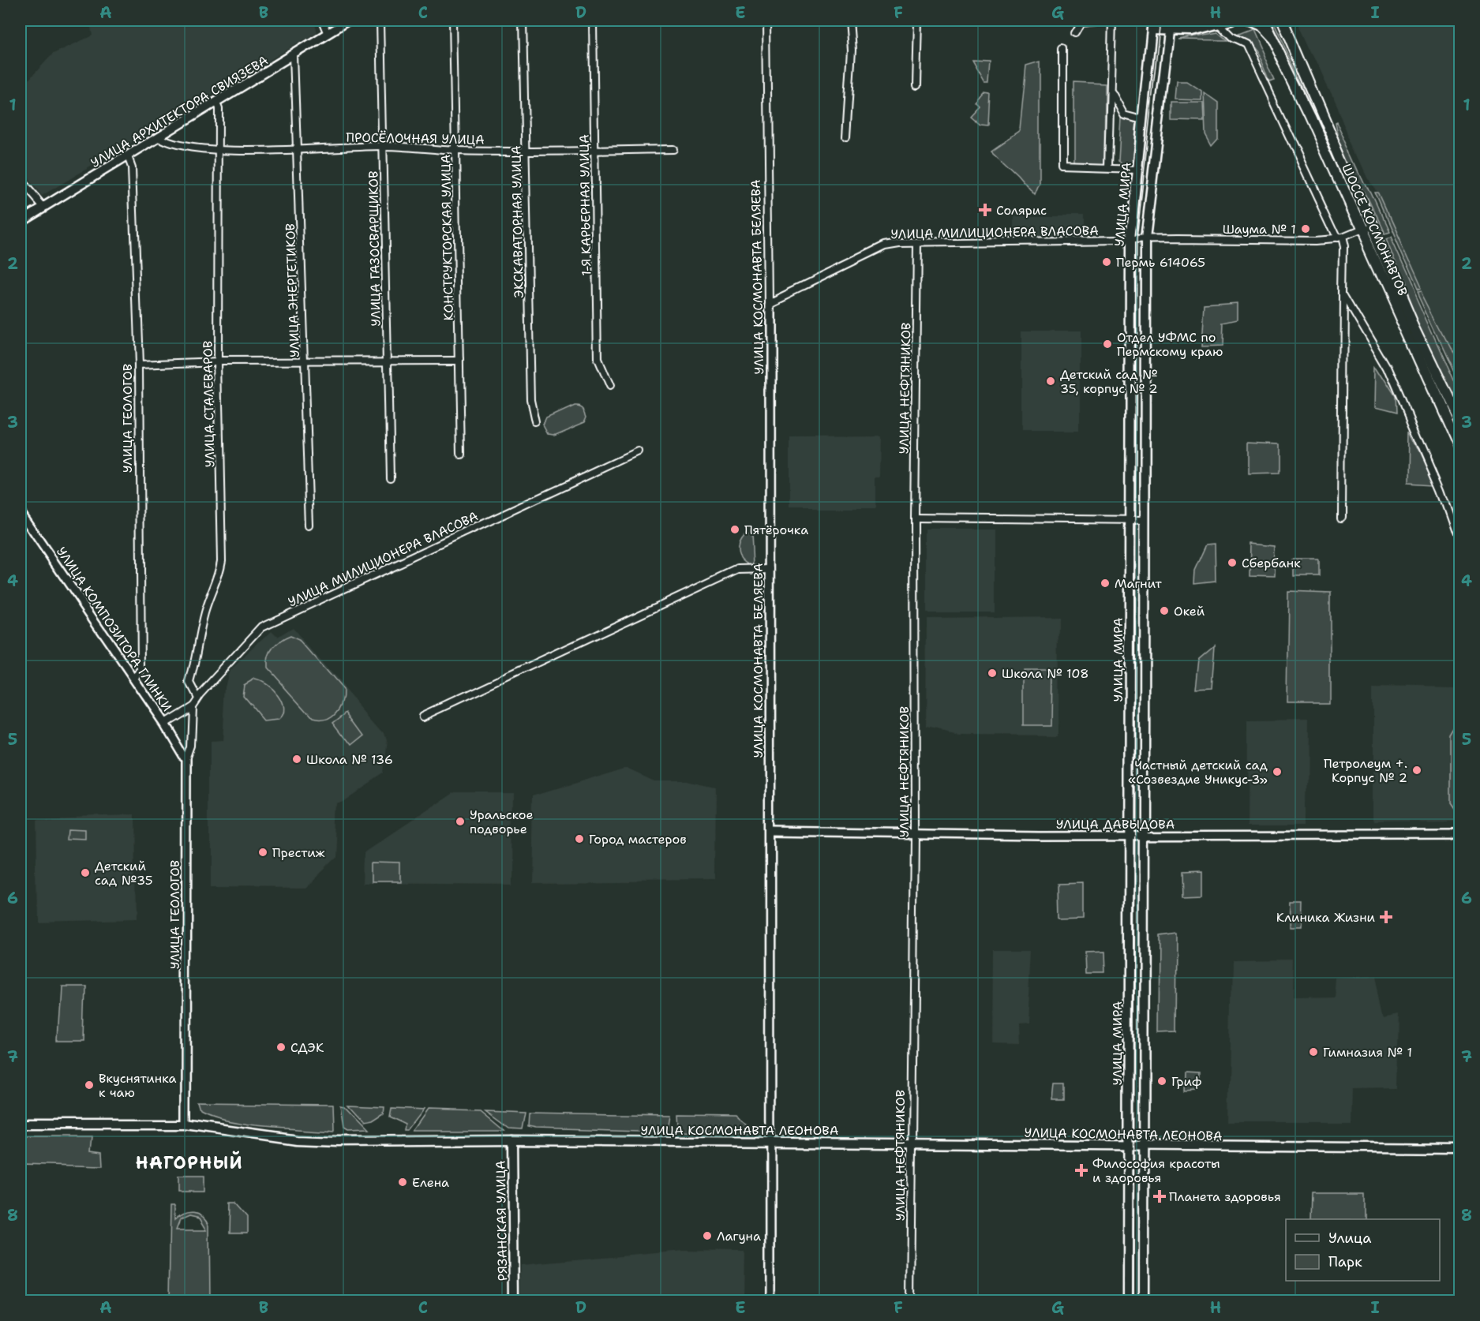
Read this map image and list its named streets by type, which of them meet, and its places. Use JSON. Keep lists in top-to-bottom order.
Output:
{
  "streets": {
    "main road": [
      "УЛИЦА АРХИТЕКТОРА СВИЯЗЕВА",
      "УЛИЦА МИРА",
      "ШОССЕ КОСМОНАВТОВ",
      "УЛИЦА КОСМОНАВТА ЛЕОНОВА",
      "РЯЗАНСКАЯ УЛИЦА"
    ],
    "street": [
      "ПРОСЁЛОЧНАЯ УЛИЦА",
      "1-Я КАРЬЕРНАЯ УЛИЦА",
      "ЭКСКАВАТОРНАЯ УЛИЦА",
      "УЛИЦА МИЛИЦИОНЕРА ВЛАСОВА",
      "КОНСТРУКТОРСКАЯ УЛИЦА",
      "УЛИЦА ГАЗОСВАРЩИКОВ",
      "УЛИЦА КОСМОНАВТА БЕЛЯЕВА",
      "УЛИЦА ЭНЕРГЕТИКОВ",
      "УЛИЦА НЕФТЯНИКОВ",
      "УЛИЦА СТАЛЕВАРОВ",
      "УЛИЦА ГЕОЛОГОВ",
      "УЛИЦА КОМПОЗИТОРА ГЛИНКИ",
      "УЛИЦА ДАВЫДОВА"
    ]
  },
  "crossings": [
    ["УЛИЦА АРХИТЕКТОРА СВИЯЗЕВА", "ПРОСЁЛОЧНАЯ УЛИЦА"],
    ["УЛИЦА АРХИТЕКТОРА СВИЯЗЕВА", "УЛИЦА ЭНЕРГЕТИКОВ"],
    ["УЛИЦА АРХИТЕКТОРА СВИЯЗЕВА", "УЛИЦА СТАЛЕВАРОВ"],
    ["УЛИЦА АРХИТЕКТОРА СВИЯЗЕВА", "УЛИЦА ГЕОЛОГОВ"],
    ["ПРОСЁЛОЧНАЯ УЛИЦА", "1-Я КАРЬЕРНАЯ УЛИЦА"],
    ["ПРОСЁЛОЧНАЯ УЛИЦА", "ЭКСКАВАТОРНАЯ УЛИЦА"],
    ["ПРОСЁЛОЧНАЯ УЛИЦА", "КОНСТРУКТОРСКАЯ УЛИЦА"],
    ["ПРОСЁЛОЧНАЯ УЛИЦА", "УЛИЦА ГАЗОСВАРЩИКОВ"],
    ["ПРОСЁЛОЧНАЯ УЛИЦА", "УЛИЦА ЭНЕРГЕТИКОВ"],
    ["ПРОСЁЛОЧНАЯ УЛИЦА", "УЛИЦА СТАЛЕВАРОВ"],
    ["УЛИЦА МИРА", "УЛИЦА МИЛИЦИОНЕРА ВЛАСОВА"],
    ["УЛИЦА МИРА", "УЛИЦА ДАВЫДОВА"],
    ["УЛИЦА МИРА", "УЛИЦА КОСМОНАВТА ЛЕОНОВА"],
    ["ШОССЕ КОСМОНАВТОВ", "УЛИЦА МИЛИЦИОНЕРА ВЛАСОВА"],
    ["УЛИЦА МИЛИЦИОНЕРА ВЛАСОВА", "УЛИЦА КОСМОНАВТА БЕЛЯЕВА"],
    ["УЛИЦА МИЛИЦИОНЕРА ВЛАСОВА", "УЛИЦА НЕФТЯНИКОВ"],
    ["УЛИЦА МИЛИЦИОНЕРА ВЛАСОВА", "УЛИЦА СТАЛЕВАРОВ"],
    ["УЛИЦА МИЛИЦИОНЕРА ВЛАСОВА", "УЛИЦА ГЕОЛОГОВ"],
    ["УЛИЦА МИЛИЦИОНЕРА ВЛАСОВА", "УЛИЦА КОМПОЗИТОРА ГЛИНКИ"],
    ["УЛИЦА КОСМОНАВТА БЕЛЯЕВА", "УЛИЦА ДАВЫДОВА"],
    ["УЛИЦА КОСМОНАВТА БЕЛЯЕВА", "УЛИЦА КОСМОНАВТА ЛЕОНОВА"],
    ["УЛИЦА НЕФТЯНИКОВ", "УЛИЦА ДАВЫДОВА"],
    ["УЛИЦА НЕФТЯНИКОВ", "УЛИЦА КОСМОНАВТА ЛЕОНОВА"],
    ["УЛИЦА ГЕОЛОГОВ", "УЛИЦА КОМПОЗИТОРА ГЛИНКИ"],
    ["УЛИЦА ГЕОЛОГОВ", "УЛИЦА КОСМОНАВТА ЛЕОНОВА"],
    ["УЛИЦА КОСМОНАВТА ЛЕОНОВА", "РЯЗАНСКАЯ УЛИЦА"]
  ],
  "districts": ["НАГОРНЫЙ"],
  "places": {
    "health": [
      "Солярис",
      "Клиника Жизни",
      "Философия красоты и здоровья",
      "Планета здоровья"
    ],
    "other": [
      "Шаума № 1",
      "Пермь 614065",
      "Отдел УФМС по Пермскому краю",
      "Детский сад № 35, корпус № 2",
      "Пятёрочка",
      "Сбербанк",
      "Магнит",
      "Окей",
      "Школа № 108",
      "Школа № 136",
      "Петролеум +. Корпус № 2",
      "Частный детский сад «Созвездие Уникус-3»",
      "Уральское подворье",
      "Город мастеров",
      "Престиж",
      "Детский сад №35",
      "СДЭК",
      "Гимназия № 1",
      "Гриф",
      "Вкуснятинка к чаю",
      "Елена",
      "Лагуна"
    ]
  },
  "legend": ["Улица", "Парк"],
  "grid": {
    "columns": [
      "A",
      "B",
      "C",
      "D",
      "E",
      "F",
      "G",
      "H",
      "I"
    ],
    "rows": [
      "1",
      "2",
      "3",
      "4",
      "5",
      "6",
      "7",
      "8"
    ]
  }
}
